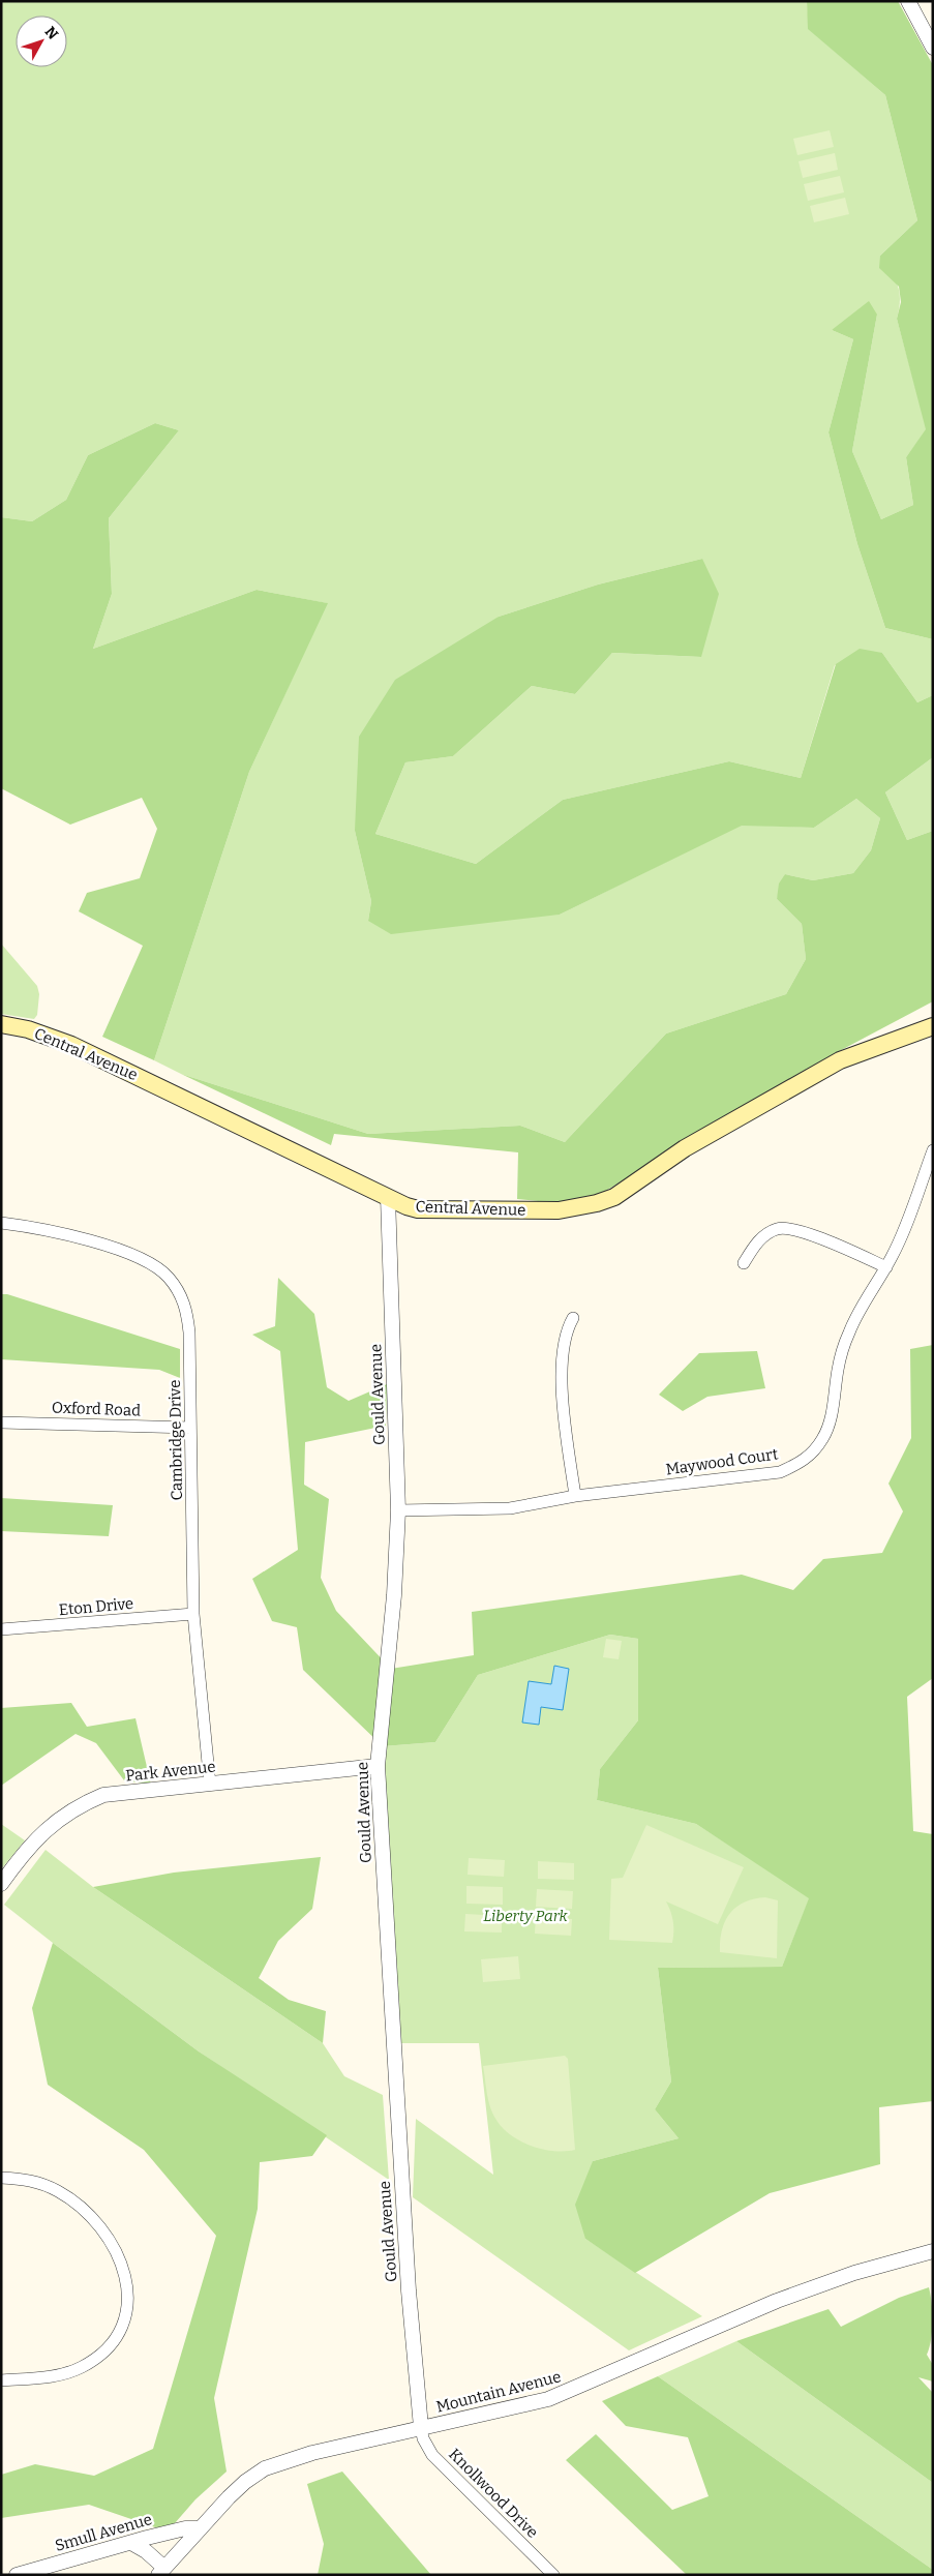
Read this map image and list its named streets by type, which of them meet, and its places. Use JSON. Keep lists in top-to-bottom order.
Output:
{
  "streets": {
    "main road": ["Central Avenue"],
    "street": [
      "Gould Avenue",
      "Oxford Road",
      "Cambridge Drive",
      "Maywood Court",
      "Eton Drive",
      "Park Avenue",
      "Mountain Avenue",
      "Knollwood Drive",
      "Smull Avenue"
    ]
  },
  "crossings": [
    ["Central Avenue", "Gould Avenue"],
    ["Gould Avenue", "Maywood Court"],
    ["Gould Avenue", "Park Avenue"],
    ["Gould Avenue", "Mountain Avenue"],
    ["Gould Avenue", "Knollwood Drive"],
    ["Oxford Road", "Cambridge Drive"],
    ["Cambridge Drive", "Eton Drive"],
    ["Cambridge Drive", "Park Avenue"],
    ["Mountain Avenue", "Knollwood Drive"],
    ["Mountain Avenue", "Smull Avenue"]
  ],
  "parks": ["Liberty Park"],
  "north": "top right"
}
